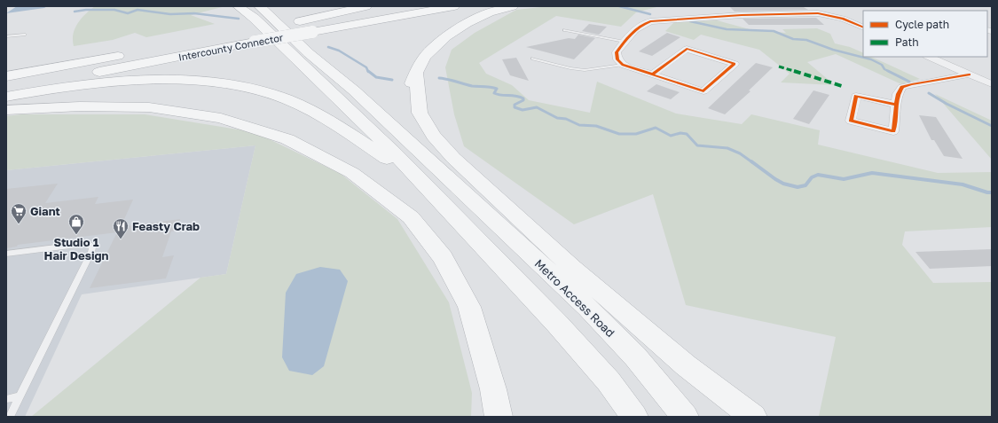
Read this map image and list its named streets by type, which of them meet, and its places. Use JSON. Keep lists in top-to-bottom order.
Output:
{
  "streets": {
    "highway": ["Intercounty Connector", "Metro Access Road"]
  },
  "places": {
    "supermarket": ["Giant"],
    "shop": ["Studio 1 Hair Design"],
    "restaurant": ["Feasty Crab"]
  },
  "legend": ["Cycle path", "Path"]
}
